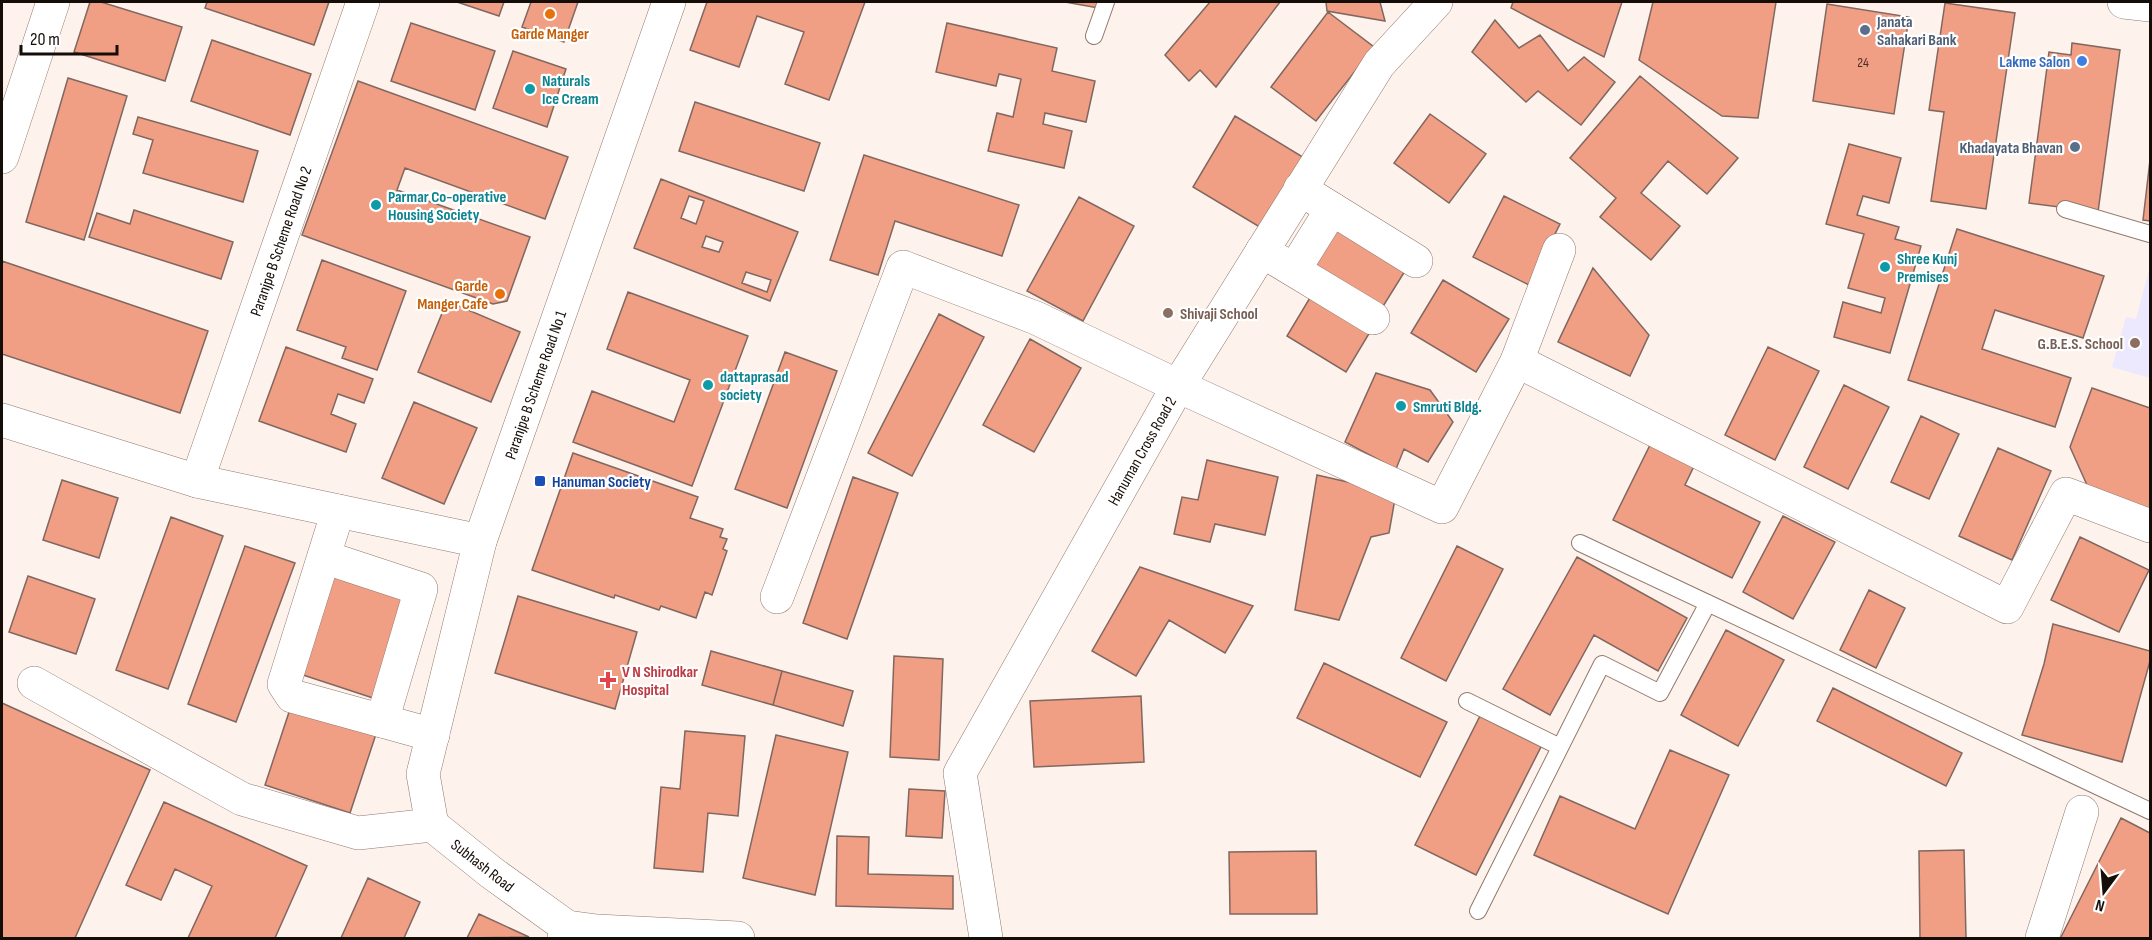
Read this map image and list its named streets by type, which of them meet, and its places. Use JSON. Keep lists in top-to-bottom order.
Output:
{
  "streets": {
    "street": [
      "Paranjpe B Scheme Road No 2",
      "Paranjpe B Scheme Road No 1",
      "Hanuman Cross Road 2",
      "Subhash Road"
    ]
  },
  "crossings": [
    ["Paranjpe B Scheme Road No 1", "Subhash Road"]
  ],
  "places": {
    "other": [
      "Garde Manger",
      "Janata Sahakari Bank",
      "Lakme Salon",
      "Naturals Ice Cream",
      "Khadayata Bhavan",
      "Parmar Co-operative Housing Society",
      "Shree Kunj Premises",
      "Garde Manger Cafe",
      "Shivaji School",
      "G.B.E.S. School",
      "dattaprasad society",
      "Smruti Bldg."
    ],
    "transit": ["Hanuman Society"],
    "health": ["V N Shirodkar Hospital"]
  },
  "house_numbers": ["24"],
  "scale_bar": "20 m",
  "north": "bottom"
}
